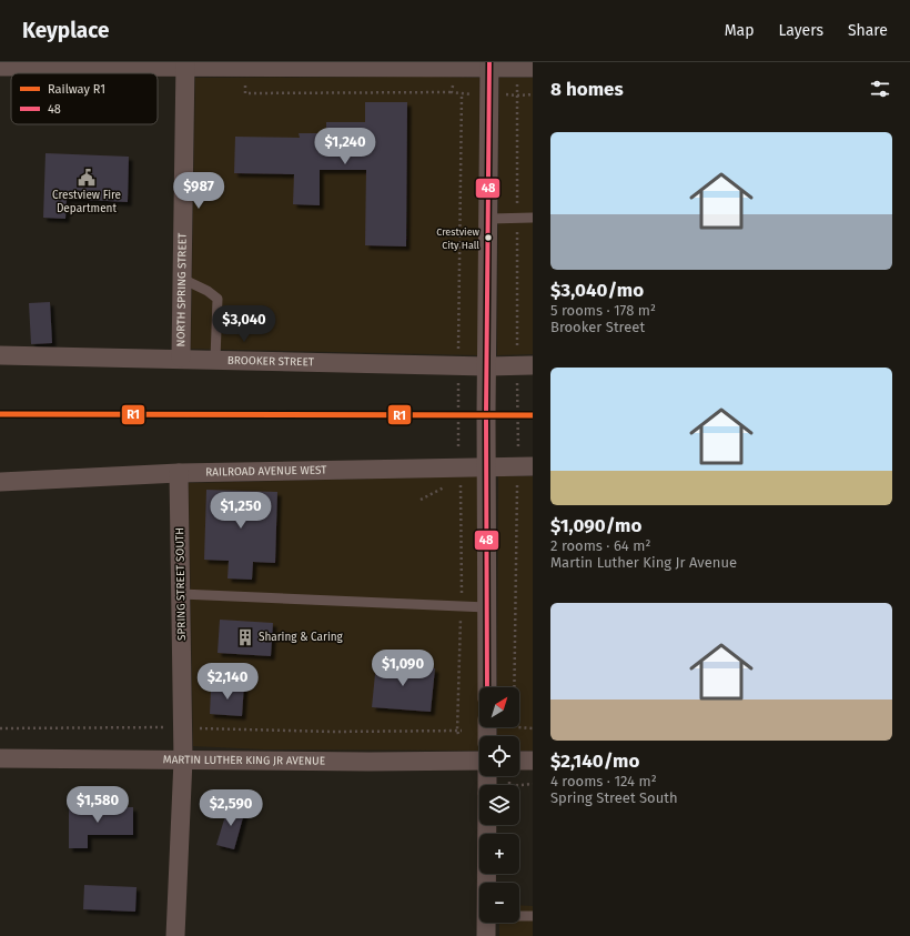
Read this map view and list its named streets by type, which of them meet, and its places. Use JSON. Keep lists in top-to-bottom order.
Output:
{
  "streets": {
    "street": [
      "NORTH SPRING STREET",
      "BROOKER STREET",
      "RAILROAD AVENUE WEST",
      "SPRING STREET SOUTH",
      "MARTIN LUTHER KING JR AVENUE"
    ]
  },
  "crossings": [
    ["NORTH SPRING STREET", "BROOKER STREET"],
    ["RAILROAD AVENUE WEST", "SPRING STREET SOUTH"],
    ["SPRING STREET SOUTH", "MARTIN LUTHER KING JR AVENUE"]
  ],
  "places": {
    "public building": ["Crestview Fire Department"],
    "other": ["Crestview City Hall"],
    "building": ["Sharing & Caring"]
  },
  "lines": ["transit line 48", "rail line R1"],
  "legend": ["Railway R1", "48"],
  "north": "top right",
  "page": {
    "header": "Keyplace",
    "nav": ["Map", "Layers", "Share"],
    "heading": "8 homes",
    "list": [
      {
        "name": "$3,040/mo",
        "note": "5 rooms · 178 m² · Brooker Street"
      },
      {
        "name": "$1,090/mo",
        "note": "2 rooms · 64 m² · Martin Luther King Jr Avenue"
      },
      {
        "name": "$2,140/mo",
        "note": "4 rooms · 124 m² · Spring Street South"
      }
    ],
    "price": [
      "$1,240",
      "$987",
      "$3,040",
      "$1,250",
      "$1,090",
      "$2,140",
      "$1,580",
      "$2,590"
    ],
    "map_buttons": ["+", "−"]
  }
}
